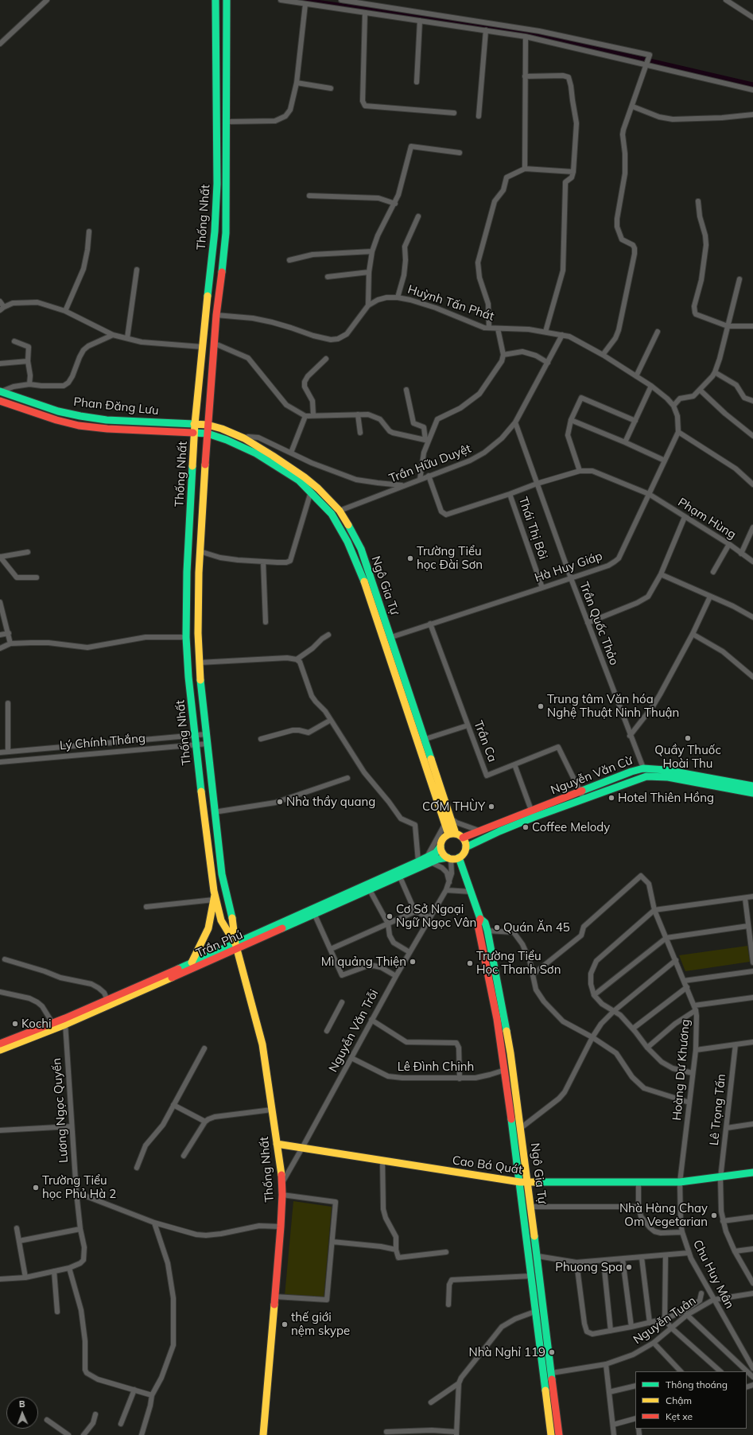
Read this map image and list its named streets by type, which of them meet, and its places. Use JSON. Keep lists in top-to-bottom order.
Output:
{
  "streets": {
    "main road": [
      "Thống Nhất",
      "Phan Đăng Lưu",
      "Ngô Gia Tự",
      "Nguyễn Văn Cừ",
      "Trần Phú",
      "Cao Bá Quát"
    ],
    "street": [
      "Huỳnh Tấn Phát",
      "Trần Hữu Duyệt",
      "Phạm Hùng",
      "Thái Thị Bôi",
      "Hà Huy Giáp",
      "Trần Quốc Thảo",
      "Trần Ca",
      "Lý Chính Thắng",
      "Nguyễn Văn Trỗi",
      "Lê Đình Chinh",
      "Hoàng Dư Khương",
      "Lê Trọng Tấn",
      "Lương Ngọc Quyến",
      "Chu Huy Mân",
      "Nguyễn Tuân"
    ]
  },
  "crossings": [
    ["Thống Nhất", "Huỳnh Tấn Phát"],
    ["Thống Nhất", "Phan Đăng Lưu"],
    ["Thống Nhất", "Ngô Gia Tự"],
    ["Thống Nhất", "Lý Chính Thắng"],
    ["Thống Nhất", "Trần Phú"],
    ["Thống Nhất", "Nguyễn Văn Trỗi"],
    ["Thống Nhất", "Cao Bá Quát"],
    ["Huỳnh Tấn Phát", "Trần Hữu Duyệt"],
    ["Huỳnh Tấn Phát", "Hà Huy Giáp"],
    ["Phan Đăng Lưu", "Ngô Gia Tự"],
    ["Trần Hữu Duyệt", "Ngô Gia Tự"],
    ["Trần Hữu Duyệt", "Trần Quốc Thảo"],
    ["Phạm Hùng", "Hà Huy Giáp"],
    ["Thái Thị Bôi", "Hà Huy Giáp"],
    ["Hà Huy Giáp", "Ngô Gia Tự"],
    ["Hà Huy Giáp", "Trần Quốc Thảo"],
    ["Hà Huy Giáp", "Trần Ca"],
    ["Ngô Gia Tự", "Nguyễn Văn Cừ"],
    ["Ngô Gia Tự", "Trần Phú"],
    ["Ngô Gia Tự", "Nguyễn Văn Trỗi"],
    ["Ngô Gia Tự", "Lê Đình Chinh"],
    ["Ngô Gia Tự", "Cao Bá Quát"],
    ["Ngô Gia Tự", "Nguyễn Tuân"],
    ["Trần Quốc Thảo", "Nguyễn Văn Cừ"],
    ["Trần Ca", "Nguyễn Văn Cừ"],
    ["Nguyễn Văn Cừ", "Trần Phú"],
    ["Nguyễn Văn Cừ", "Nguyễn Văn Trỗi"],
    ["Trần Phú", "Nguyễn Văn Trỗi"],
    ["Trần Phú", "Lương Ngọc Quyến"],
    ["Nguyễn Văn Trỗi", "Lê Đình Chinh"],
    ["Nguyễn Văn Trỗi", "Cao Bá Quát"],
    ["Hoàng Dư Khương", "Cao Bá Quát"],
    ["Hoàng Dư Khương", "Chu Huy Mân"],
    ["Lê Trọng Tấn", "Cao Bá Quát"],
    ["Cao Bá Quát", "Chu Huy Mân"],
    ["Chu Huy Mân", "Nguyễn Tuân"]
  ],
  "places": [
    "Trường Tiểu học Đài Sơn",
    "Trung tâm Văn hóa Nghệ Thuật Ninh Thuận",
    "Quầy Thuốc Hoài Thu",
    "Hotel Thiên Hồng",
    "Nhà thầy quang",
    "CƠM THÙY",
    "Coffee Melody",
    "Cơ Sở Ngoại Ngữ Ngọc Vân",
    "Quán Ăn 45",
    "Mì quảng Thiện",
    "Trường Tiểu Học Thanh Sơn",
    "Kochi",
    "Trường Tiểu học Phủ Hà 2",
    "Nhà Hàng Chay Om Vegetarian",
    "Phuong Spa",
    "thế giới nệm skype",
    "Nhà Nghỉ 119"
  ],
  "legend": ["Thông thoáng", "Chậm", "Kẹt xe"],
  "north": "top"
}
